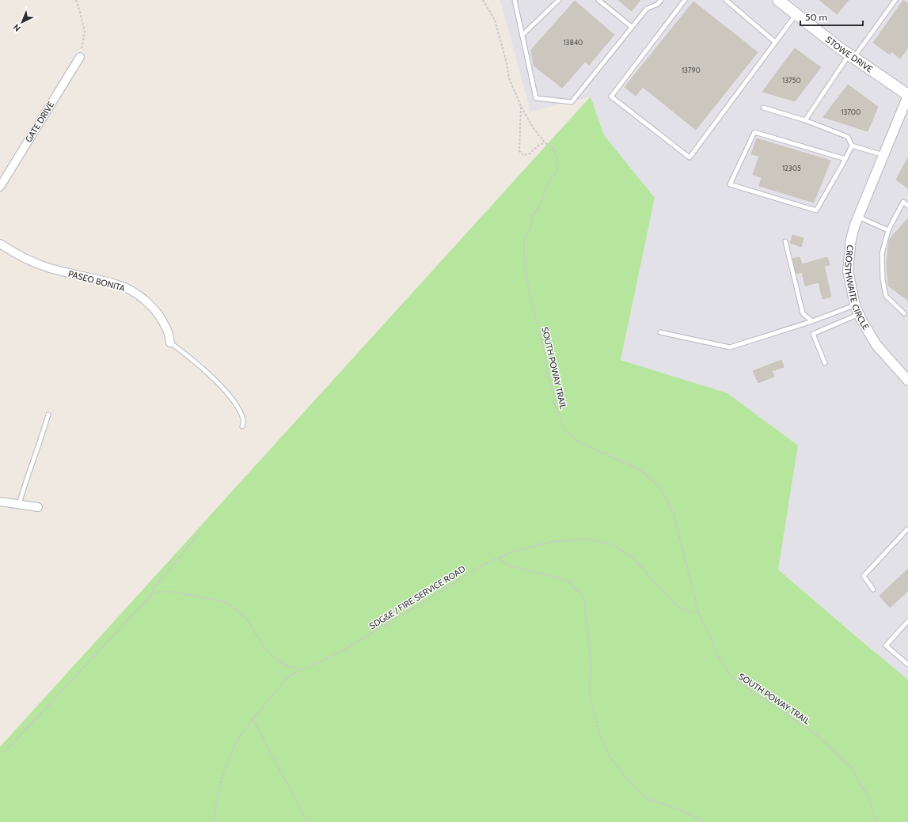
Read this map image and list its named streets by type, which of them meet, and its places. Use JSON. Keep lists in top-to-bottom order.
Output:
{
  "streets": {
    "main road": ["STOWE DRIVE"],
    "street": ["GATE DRIVE", "PASEO BONITA", "CROSTHWAITE CIRCLE"],
    "path": ["SOUTH POWAY TRAIL", "SDG&E / FIRE SERVICE ROAD"]
  },
  "crossings": [
    ["STOWE DRIVE", "CROSTHWAITE CIRCLE"],
    ["SOUTH POWAY TRAIL", "SDG&E / FIRE SERVICE ROAD"]
  ],
  "house_numbers": [
    "13840",
    "13790",
    "13750",
    "13700",
    "12305"
  ],
  "scale_bar": "50 m",
  "north": "bottom left"
}
